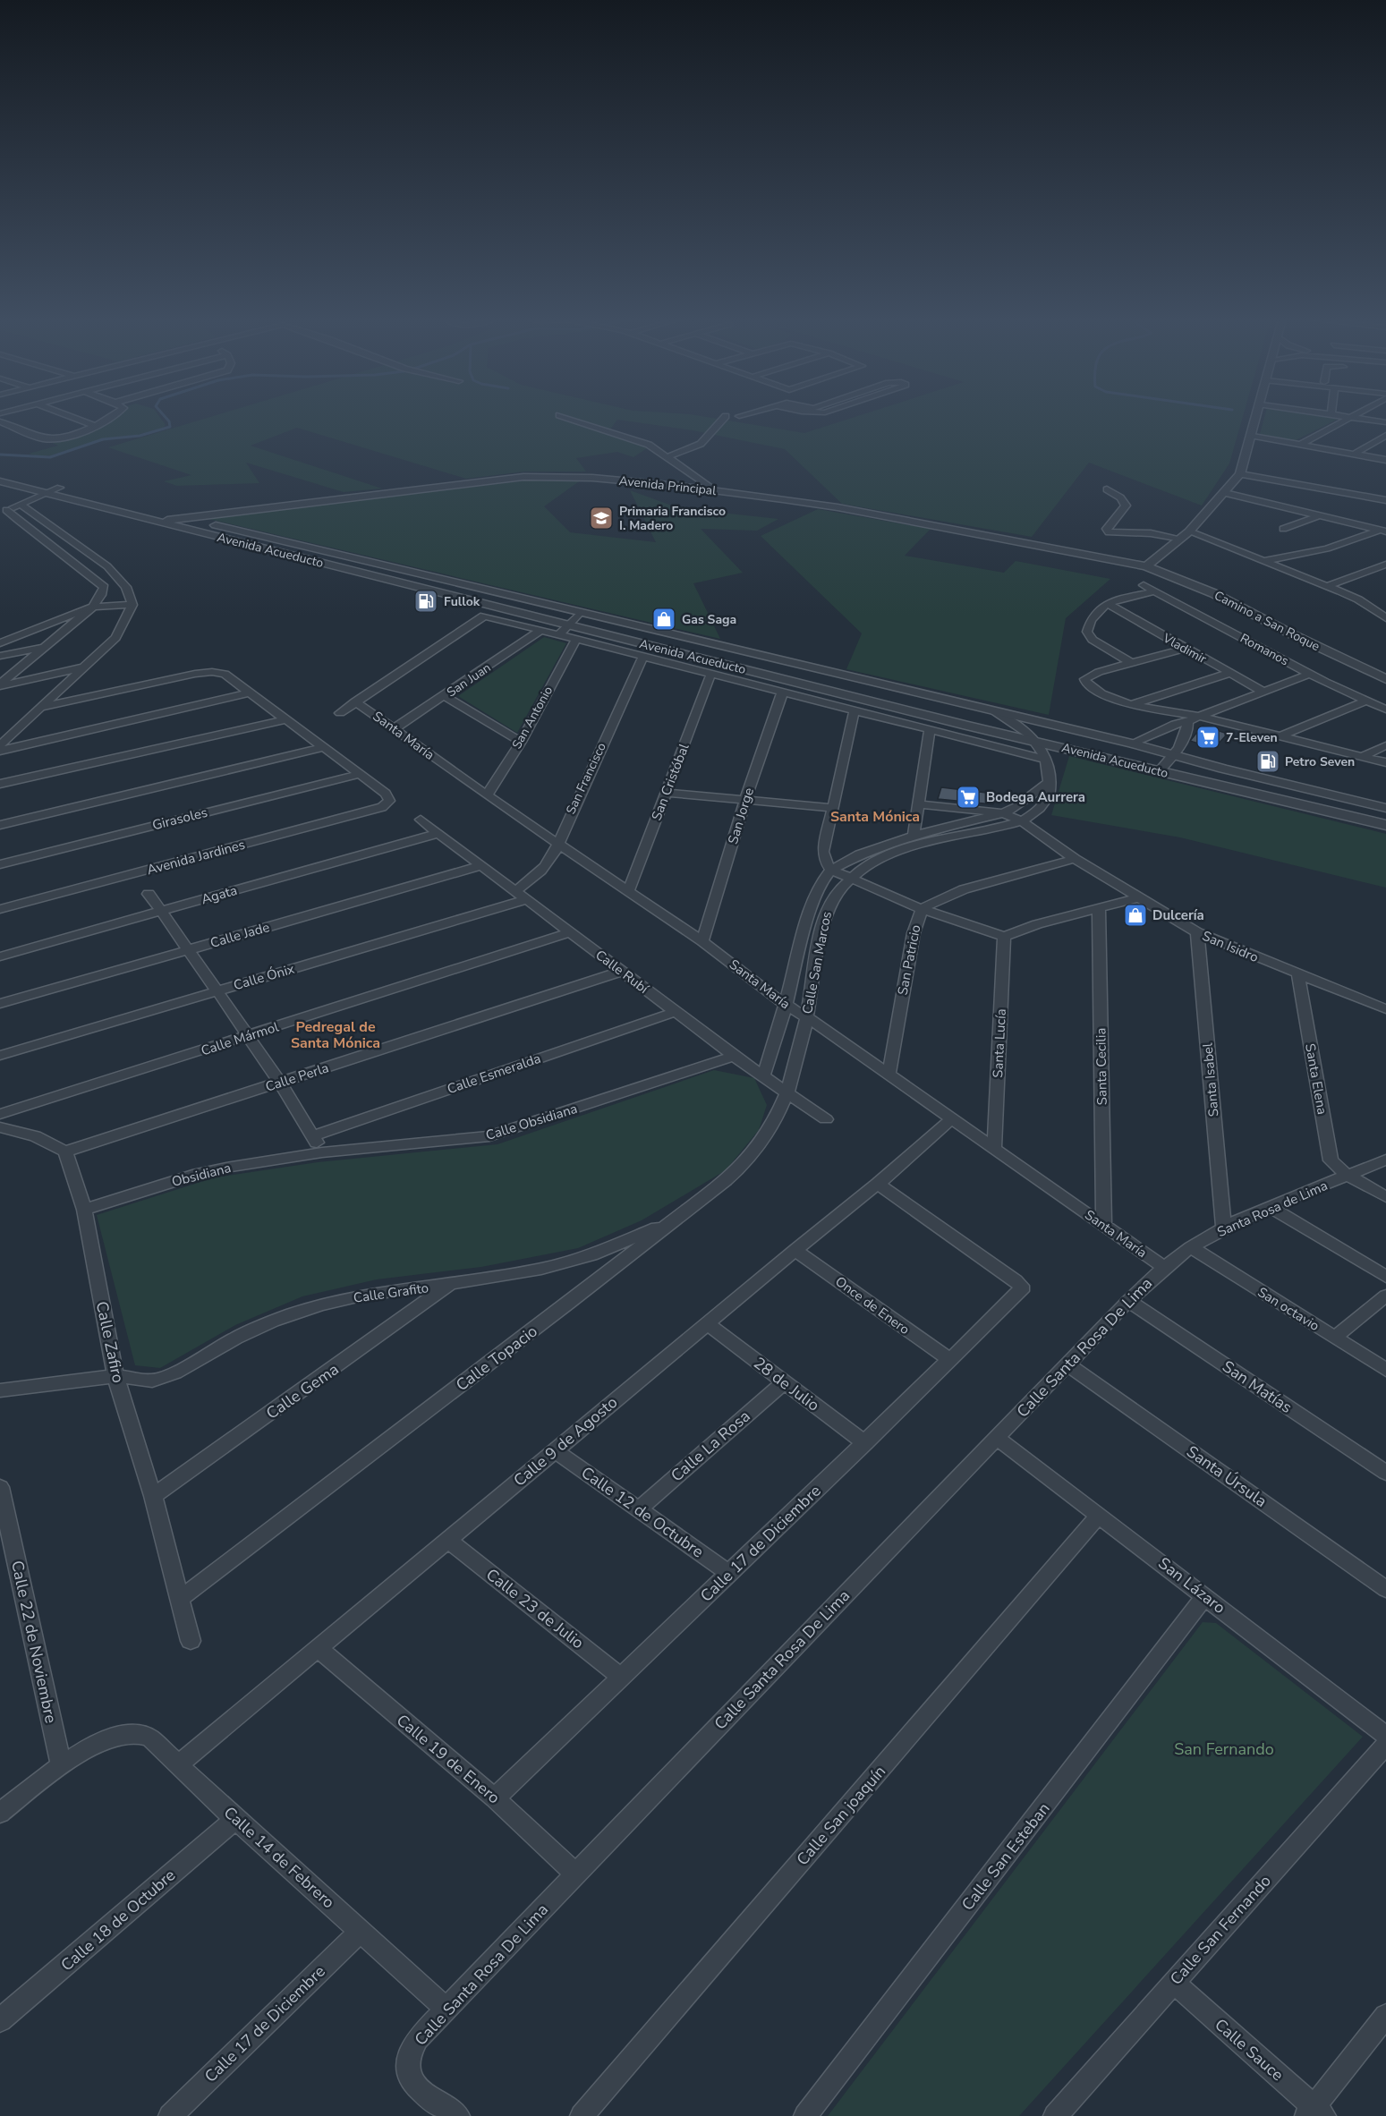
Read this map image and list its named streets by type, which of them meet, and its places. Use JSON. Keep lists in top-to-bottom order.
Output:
{
  "streets": {
    "street": [
      "Avenida Principal",
      "Avenida Acueducto",
      "Camino a San Roque",
      "Vladimir",
      "Romanos",
      "San Juan",
      "San Antonio",
      "Santa María",
      "San Francisco",
      "San Cristóbal",
      "San Jorge",
      "Girasoles",
      "Avenida Jardines",
      "Agata",
      "Calle Jade",
      "San Isidro",
      "San Patricio",
      "Calle San Marcos",
      "Calle Rubí",
      "Calle Ónix",
      "Calle Mármol",
      "Santa Lucía",
      "Santa Cecilia",
      "Calle Esmeralda",
      "Calle Perla",
      "Santa Elena",
      "Santa Isabel",
      "Calle Obsidiana",
      "Obsidiana",
      "Santa Rosa de Lima",
      "Calle Grafito",
      "Once de Enero",
      "San octavio",
      "Calle Zafiro",
      "Calle Santa Rosa De Lima",
      "Calle Topacio",
      "28 de Julio",
      "San Matías",
      "Calle Gema",
      "Calle 9 de Agosto",
      "Calle La Rosa",
      "Santa Úrsula",
      "Calle 12 de Octubre",
      "Calle 17 de Diciembre",
      "San Lázaro",
      "Calle 23 de Julio",
      "Calle 22 de Noviembre",
      "Calle 19 de Enero",
      "Calle San joaquín",
      "Calle San Esteban",
      "Calle 14 de Febrero",
      "Calle 18 de Octubre",
      "Calle San Fernando",
      "Calle Sauce"
    ]
  },
  "crossings": [
    ["Avenida Principal", "Avenida Acueducto"],
    ["Avenida Principal", "Camino a San Roque"],
    ["Avenida Acueducto", "Calle San Marcos"],
    ["San Juan", "Santa María"],
    ["San Antonio", "Santa María"],
    ["Santa María", "San Francisco"],
    ["Santa María", "San Cristóbal"],
    ["Santa María", "San Jorge"],
    ["Santa María", "San Patricio"],
    ["Santa María", "Calle San Marcos"],
    ["Santa María", "Santa Lucía"],
    ["Santa María", "Santa Cecilia"],
    ["Santa María", "Santa Rosa de Lima"],
    ["Santa María", "Calle Santa Rosa De Lima"],
    ["Santa María", "Calle 9 de Agosto"],
    ["San Francisco", "Calle Rubí"],
    ["Girasoles", "Avenida Jardines"],
    ["Agata", "Calle Rubí"],
    ["Calle Jade", "Calle Rubí"],
    ["San Isidro", "San Patricio"],
    ["San Isidro", "Calle San Marcos"],
    ["San Isidro", "Santa Elena"],
    ["San Isidro", "Santa Isabel"],
    ["Calle San Marcos", "Calle Rubí"],
    ["Calle San Marcos", "Calle Topacio"],
    ["Calle Rubí", "Calle Ónix"],
    ["Calle Rubí", "Calle Mármol"],
    ["Calle Rubí", "Calle Esmeralda"],
    ["Calle Rubí", "Calle Perla"],
    ["Calle Rubí", "Calle Obsidiana"],
    ["Calle Rubí", "Calle Topacio"],
    ["Calle Perla", "Calle Zafiro"],
    ["Santa Elena", "Santa Rosa de Lima"],
    ["Santa Isabel", "Santa Rosa de Lima"],
    ["Calle Obsidiana", "Obsidiana"],
    ["Obsidiana", "Calle Zafiro"],
    ["Santa Rosa de Lima", "San octavio"],
    ["Santa Rosa de Lima", "Calle Santa Rosa De Lima"],
    ["Calle Grafito", "Calle Zafiro"],
    ["Calle Grafito", "Calle Topacio"],
    ["Calle Grafito", "Calle Gema"],
    ["Once de Enero", "Calle 9 de Agosto"],
    ["Once de Enero", "Calle 17 de Diciembre"],
    ["Calle Zafiro", "Calle Topacio"],
    ["Calle Zafiro", "Calle Gema"],
    ["Calle Santa Rosa De Lima", "San Matías"],
    ["Calle Santa Rosa De Lima", "Santa Úrsula"],
    ["Calle Santa Rosa De Lima", "San Lázaro"],
    ["Calle Santa Rosa De Lima", "Calle 19 de Enero"],
    ["Calle Santa Rosa De Lima", "Calle 14 de Febrero"],
    ["28 de Julio", "Calle 9 de Agosto"],
    ["28 de Julio", "Calle La Rosa"],
    ["28 de Julio", "Calle 17 de Diciembre"],
    ["Calle 9 de Agosto", "Calle 12 de Octubre"],
    ["Calle 9 de Agosto", "Calle 17 de Diciembre"],
    ["Calle 9 de Agosto", "Calle 23 de Julio"],
    ["Calle 9 de Agosto", "Calle 19 de Enero"],
    ["Calle 9 de Agosto", "Calle 14 de Febrero"],
    ["Calle La Rosa", "Calle 12 de Octubre"],
    ["Calle 12 de Octubre", "Calle 17 de Diciembre"],
    ["Calle 17 de Diciembre", "Calle 23 de Julio"],
    ["Calle 17 de Diciembre", "Calle 19 de Enero"],
    ["Calle 17 de Diciembre", "Calle 14 de Febrero"],
    ["San Lázaro", "Calle San joaquín"],
    ["San Lázaro", "Calle San Esteban"],
    ["Calle 22 de Noviembre", "Calle 14 de Febrero"],
    ["Calle 14 de Febrero", "Calle 18 de Octubre"],
    ["Calle San Fernando", "Calle Sauce"]
  ],
  "districts": ["Santa Mónica", "Pedregal de Santa Mónica"],
  "parks": ["San Fernando"],
  "places": {
    "school or university": ["Primaria Francisco I. Madero"],
    "fuel station": ["Fullok", "Petro Seven"],
    "shop": ["Gas Saga", "Dulcería"],
    "supermarket": ["7-Eleven", "Bodega Aurrera"]
  }
}
